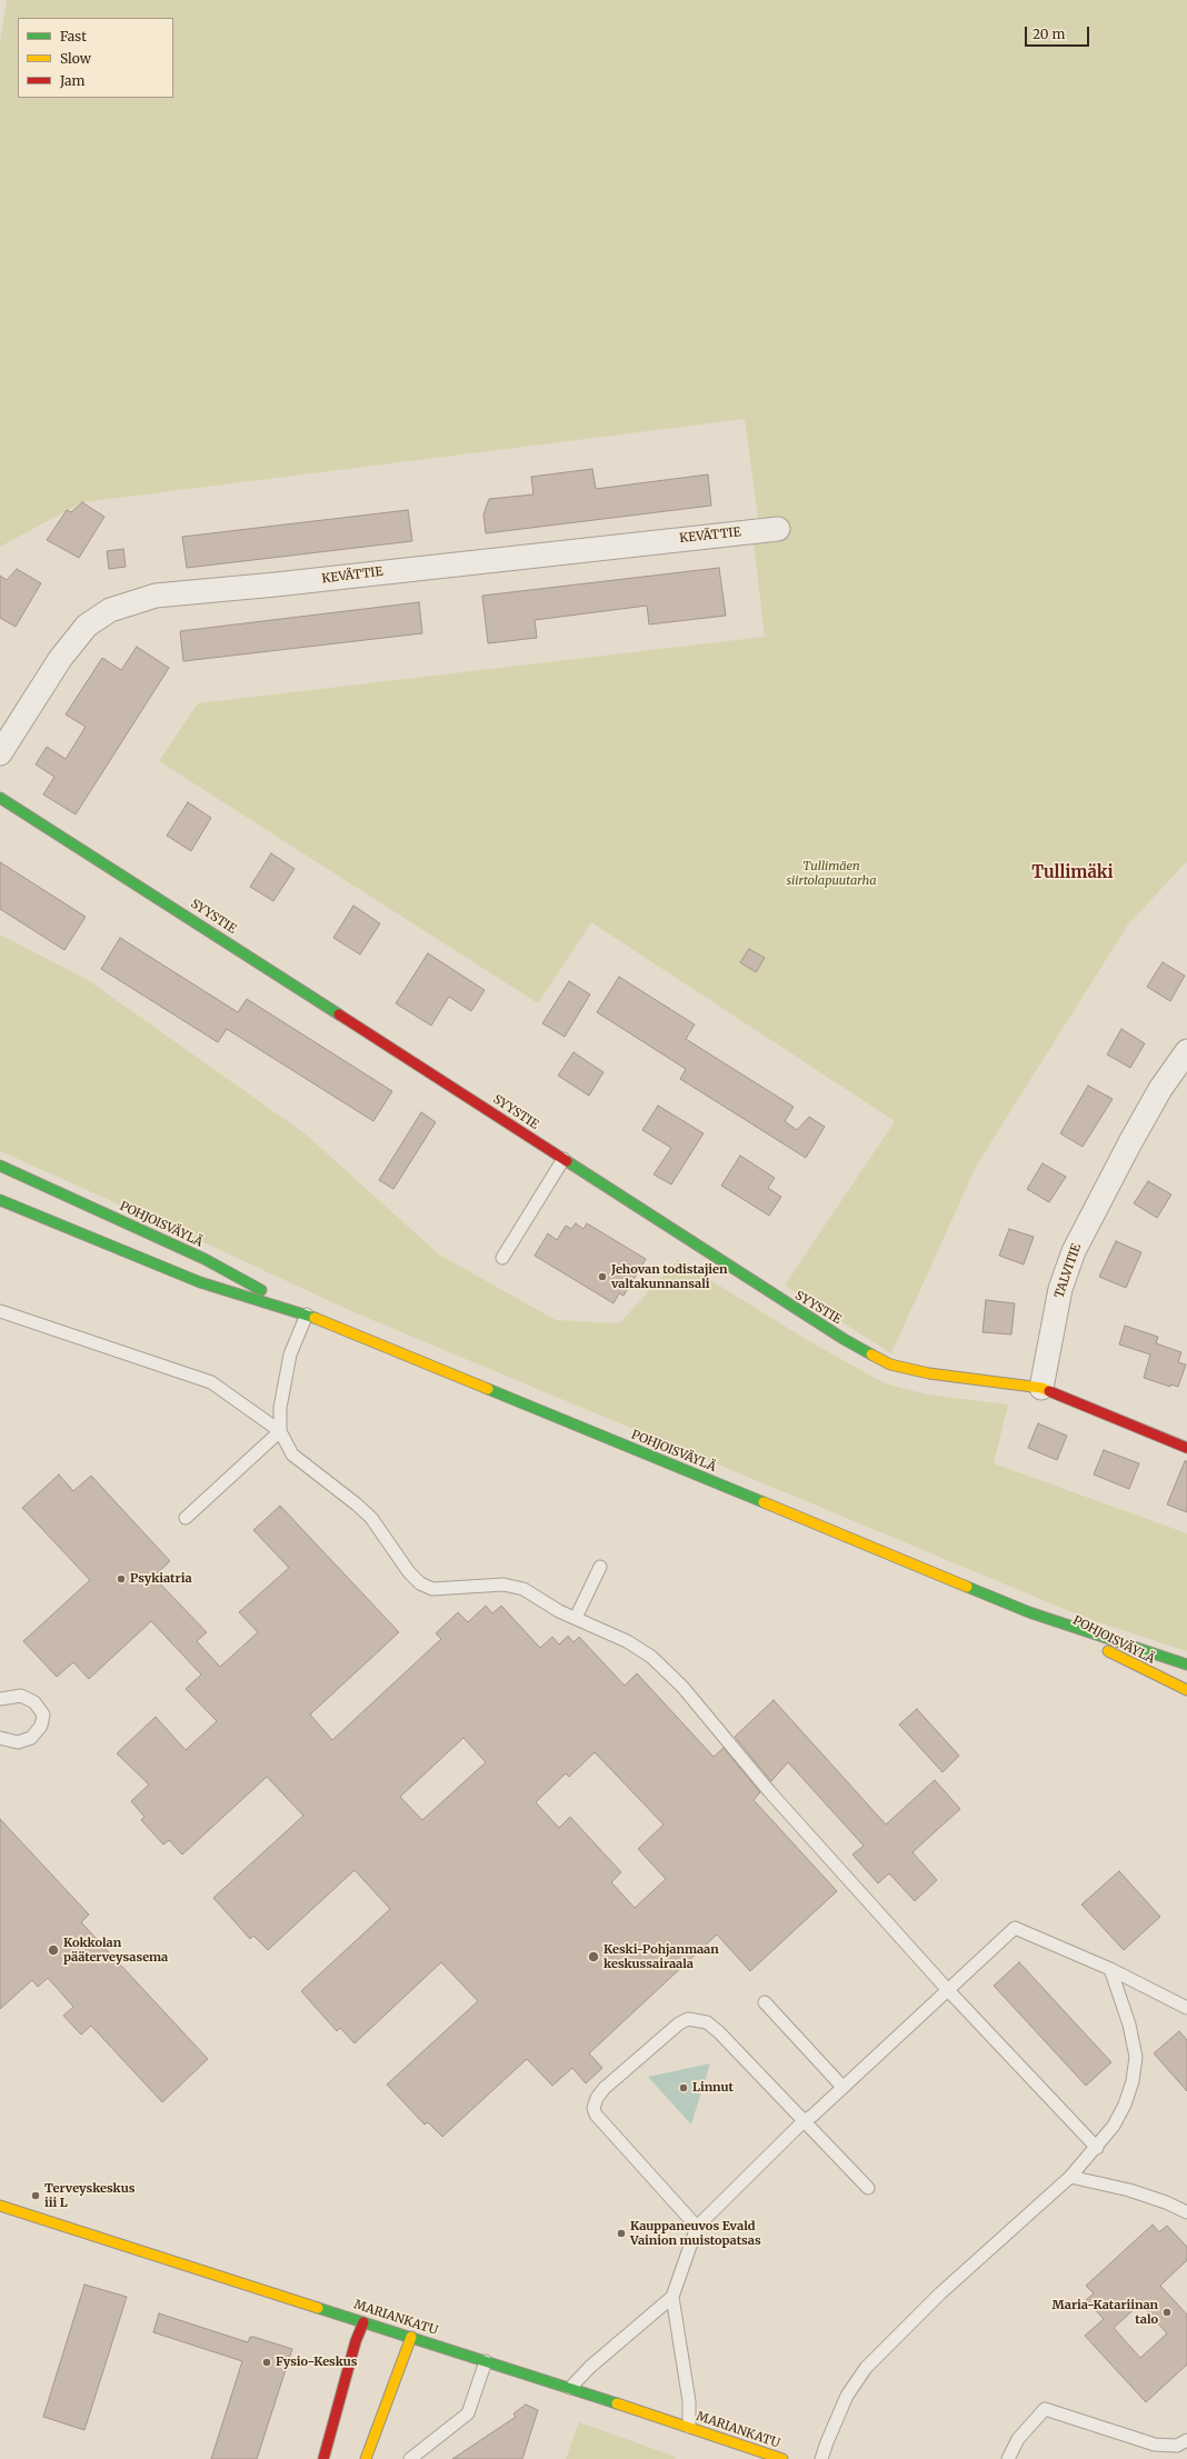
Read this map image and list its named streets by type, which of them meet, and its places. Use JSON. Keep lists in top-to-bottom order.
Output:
{
  "streets": {
    "street": [
      "KEVÄTTIE",
      "SYYSTIE",
      "POHJOISVÄYLÄ",
      "TALVITIE",
      "MARIANKATU"
    ]
  },
  "crossings": [
    ["SYYSTIE", "TALVITIE"]
  ],
  "districts": ["Tullimäki"],
  "parks": ["Tullimäen siirtolapuutarha"],
  "places": [
    "Jehovan todistajien valtakunnansali",
    "Psykiatria",
    "Kokkolan pääterveysasema",
    "Keski-Pohjanmaan keskussairaala",
    "Linnut",
    "Terveyskeskus iii L",
    "Kauppaneuvos Evald Vainion muistopatsas",
    "Maria-Katariinan talo",
    "Fysio-Keskus"
  ],
  "legend": ["Fast", "Slow", "Jam"],
  "scale_bar": "20 m"
}
